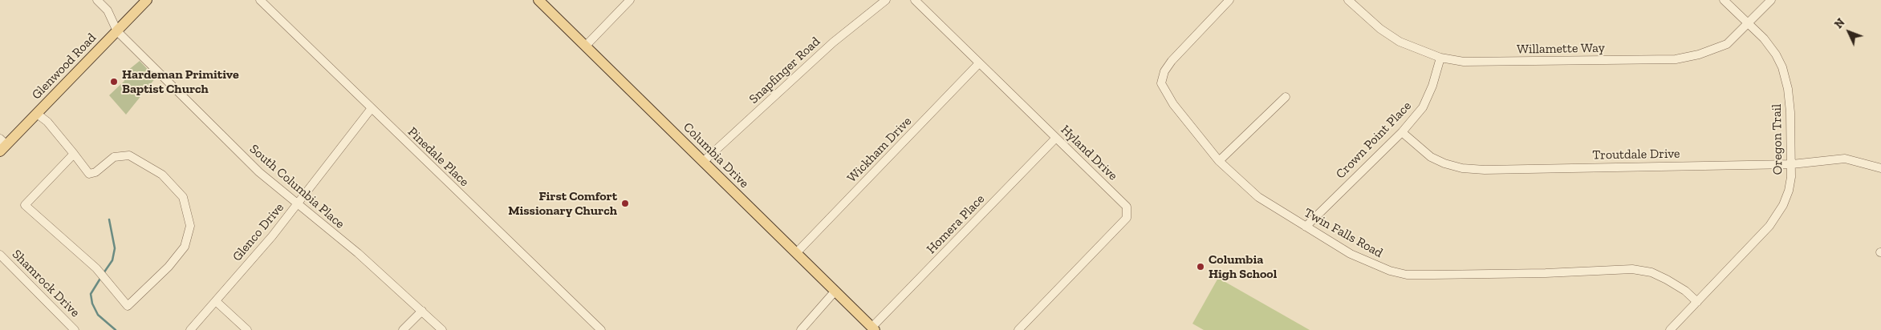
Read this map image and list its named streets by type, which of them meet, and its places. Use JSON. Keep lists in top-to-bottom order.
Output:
{
  "streets": {
    "main road": ["Glenwood Road", "Columbia Drive"],
    "street": [
      "Willamette Way",
      "Snapfinger Road",
      "Oregon Trail",
      "Crown Point Place",
      "Wickham Drive",
      "Hyland Drive",
      "Troutdale Drive",
      "Pinedale Place",
      "South Columbia Place",
      "Homera Place",
      "Glenco Drive",
      "Twin Falls Road",
      "Shamrock Drive"
    ]
  },
  "crossings": [
    ["Willamette Way", "Oregon Trail"],
    ["Willamette Way", "Crown Point Place"],
    ["Glenwood Road", "South Columbia Place"],
    ["Snapfinger Road", "Columbia Drive"],
    ["Oregon Trail", "Troutdale Drive"],
    ["Oregon Trail", "Twin Falls Road"],
    ["Crown Point Place", "Troutdale Drive"],
    ["Crown Point Place", "Twin Falls Road"],
    ["Wickham Drive", "Hyland Drive"],
    ["Wickham Drive", "Columbia Drive"],
    ["Hyland Drive", "Homera Place"],
    ["Columbia Drive", "Homera Place"],
    ["Pinedale Place", "Glenco Drive"],
    ["South Columbia Place", "Glenco Drive"]
  ],
  "places": ["Hardeman Primitive Baptist Church", "First Comfort Missionary Church", "Columbia High School"],
  "north": "top left"
}
